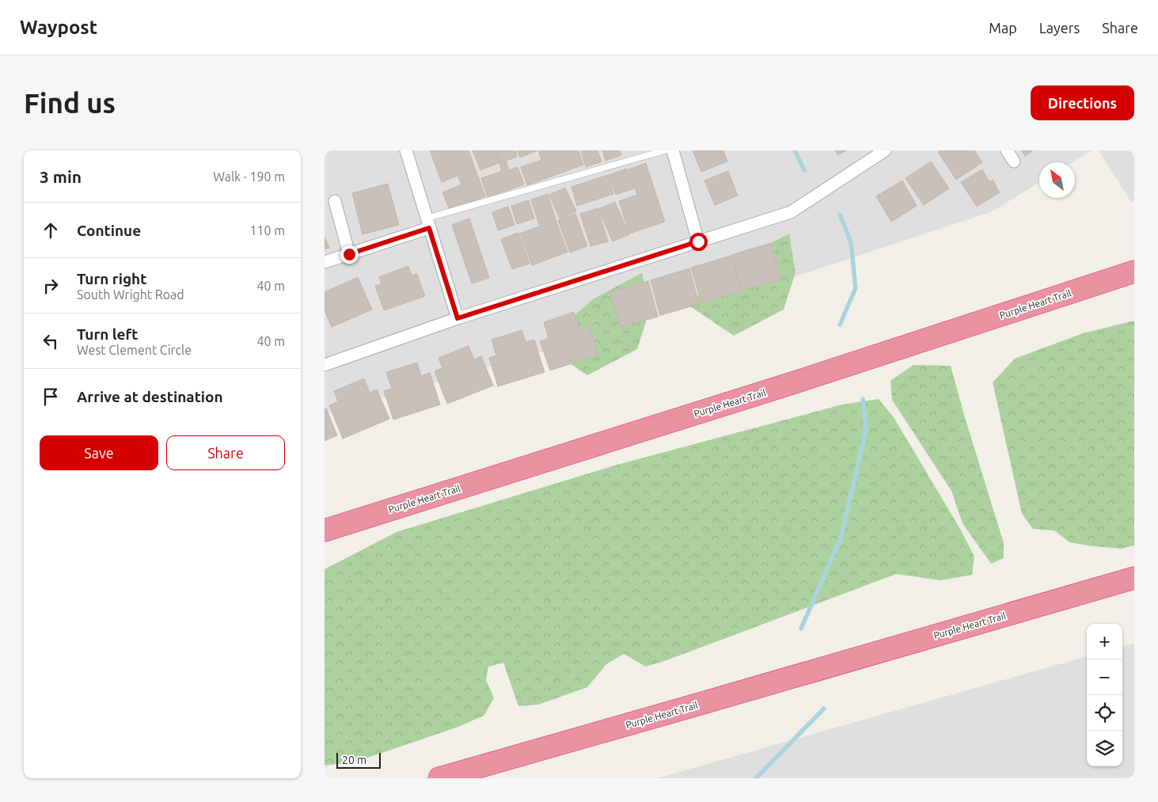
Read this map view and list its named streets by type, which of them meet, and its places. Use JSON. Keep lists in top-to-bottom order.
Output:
{
  "streets": {
    "highway": ["Purple Heart Trail"]
  },
  "scale_bar": "20 m",
  "north": "top left",
  "page": {
    "header": "Waypost",
    "nav": ["Map", "Layers", "Share"],
    "buttons": [
      "Directions",
      ["Save", "Share"]
    ],
    "title": "Find us",
    "heading": ["3 min", "Walk · 190 m"],
    "list": [
      ["Continue", "110 m"],
      ["Turn right", "South Wright Road", "40 m"],
      ["Turn left", "West Clement Circle", "40 m"],
      "Arrive at destination"
    ],
    "map_buttons": ["+", "−"],
    "scale": "20 m"
  }
}
